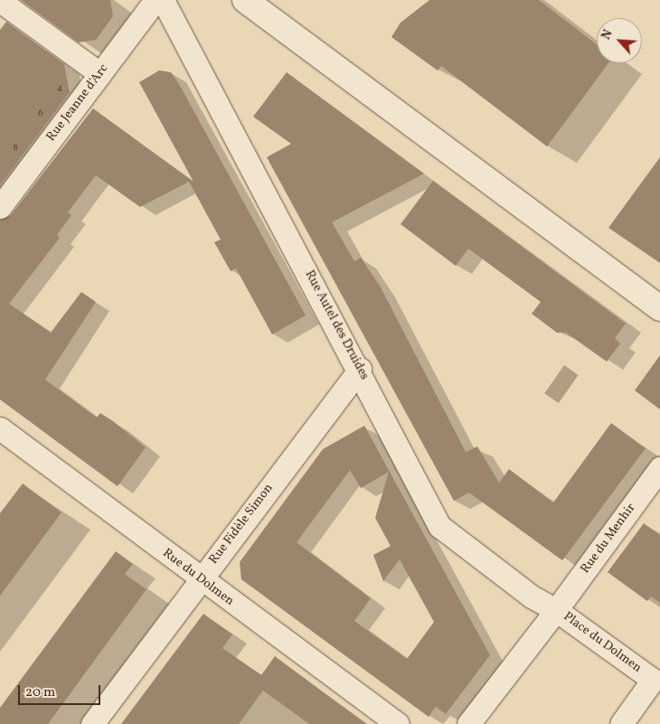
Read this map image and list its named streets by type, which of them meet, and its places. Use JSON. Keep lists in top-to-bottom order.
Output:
{
  "streets": {
    "street": [
      "Rue Jeanne d'Arc",
      "Rue Autel des Druides",
      "Rue Fidèle Simon",
      "Rue du Menhir",
      "Rue du Dolmen",
      "Place du Dolmen"
    ]
  },
  "crossings": [
    ["Rue Autel des Druides", "Rue Fidèle Simon"],
    ["Rue Autel des Druides", "Rue du Menhir"],
    ["Rue Autel des Druides", "Place du Dolmen"],
    ["Rue Fidèle Simon", "Rue du Dolmen"],
    ["Rue du Menhir", "Place du Dolmen"]
  ],
  "house_numbers": ["4", "6", "8"],
  "scale_bar": "20 m",
  "north": "top left"
}
